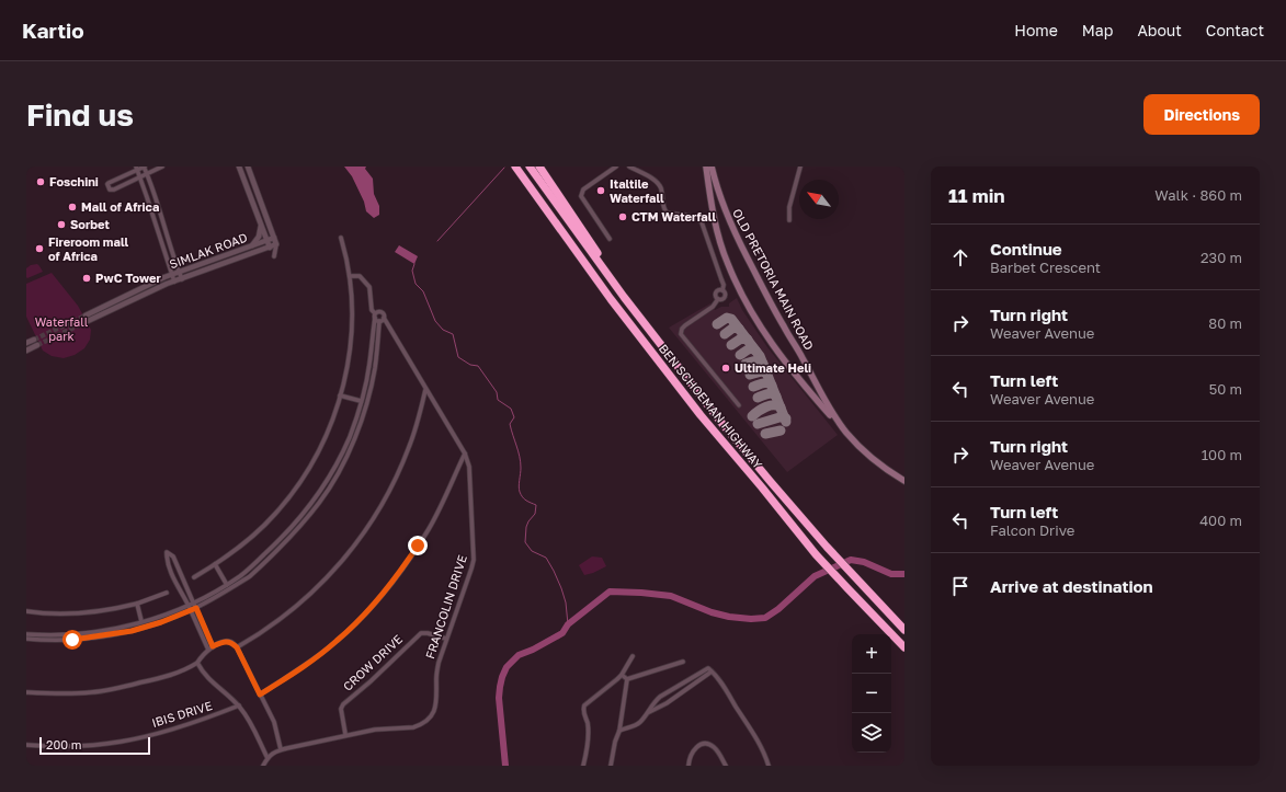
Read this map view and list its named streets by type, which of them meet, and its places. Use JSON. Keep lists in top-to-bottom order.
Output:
{
  "streets": {
    "highway": ["BEN SCHOEMAN HIGHWAY"],
    "main road": ["OLD PRETORIA MAIN ROAD"],
    "street": [
      "SIMLAK ROAD",
      "FRANCOLIN DRIVE",
      "CROW DRIVE",
      "IBIS DRIVE"
    ]
  },
  "crossings": [
    ["FRANCOLIN DRIVE", "CROW DRIVE"]
  ],
  "parks": ["Waterfall park"],
  "places": [
    "Foschini",
    "Italtile Waterfall",
    "Mall of Africa",
    "CTM Waterfall",
    "Sorbet",
    "Fireroom mall of Africa",
    "PwC Tower",
    "Ultimate Heli"
  ],
  "scale_bar": "200 m",
  "north": "top left",
  "page": {
    "header": "Kartio",
    "nav": [
      "Home",
      "Map",
      "About",
      "Contact"
    ],
    "buttons": "Directions",
    "title": "Find us",
    "heading": ["11 min", "Walk · 860 m"],
    "list": [
      ["Continue", "Barbet Crescent", "230 m"],
      ["Turn right", "Weaver Avenue", "80 m"],
      ["Turn left", "Weaver Avenue", "50 m"],
      ["Turn right", "Weaver Avenue", "100 m"],
      ["Turn left", "Falcon Drive", "400 m"],
      "Arrive at destination"
    ],
    "map_buttons": ["+", "−"],
    "scale": "200 m"
  }
}
